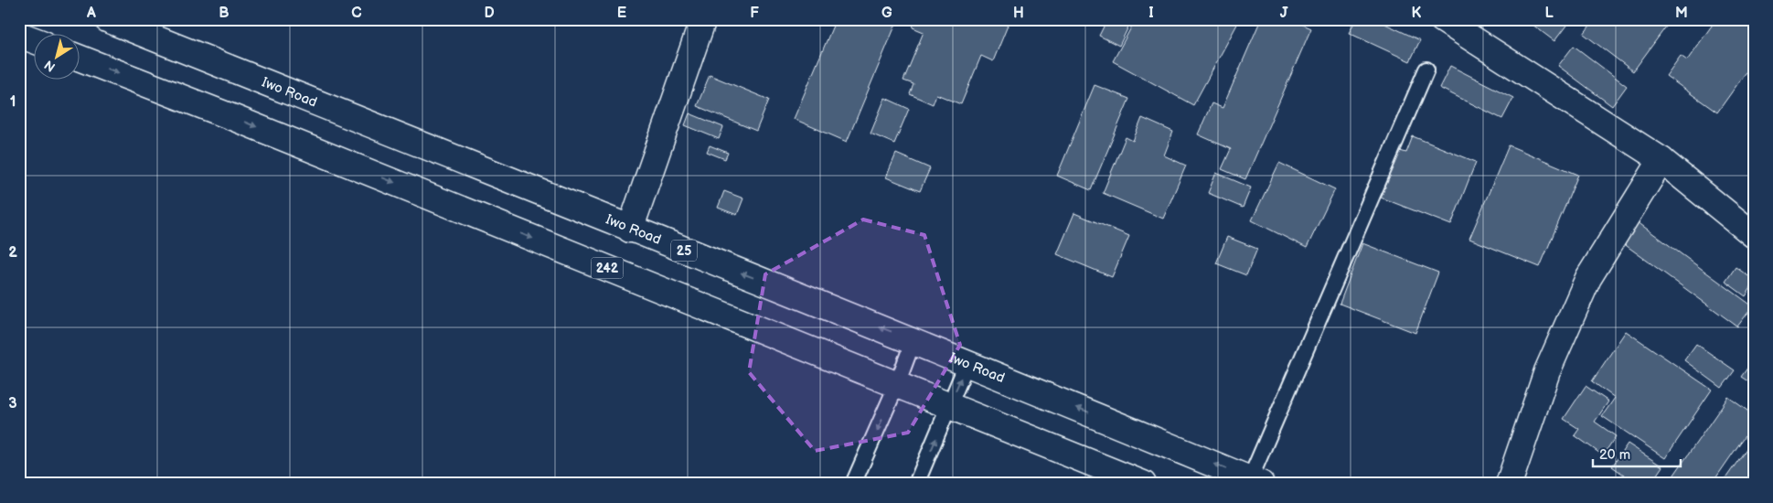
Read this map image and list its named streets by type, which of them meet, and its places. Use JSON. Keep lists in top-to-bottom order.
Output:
{
  "streets": {
    "main road": ["Iwo Road", "25", "242"]
  },
  "scale_bar": "20 m",
  "north": "bottom left",
  "grid": {
    "columns": [
      "A",
      "B",
      "C",
      "D",
      "E",
      "F",
      "G",
      "H",
      "I",
      "J",
      "K",
      "L",
      "M"
    ],
    "rows": ["1", "2", "3"]
  }
}
